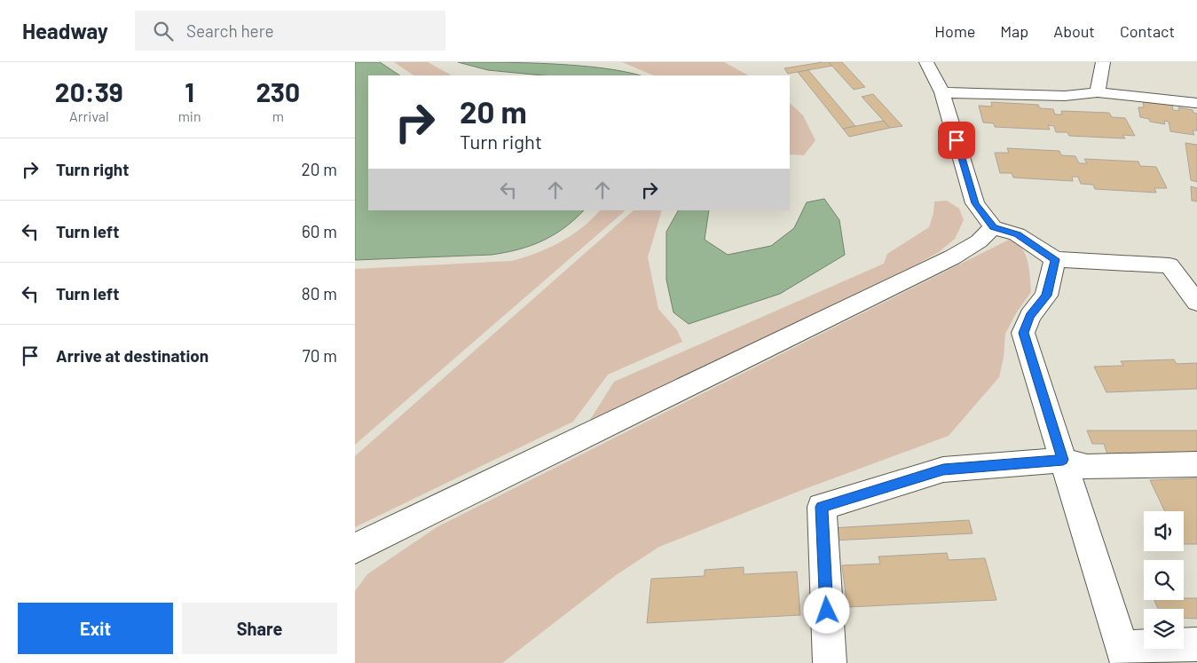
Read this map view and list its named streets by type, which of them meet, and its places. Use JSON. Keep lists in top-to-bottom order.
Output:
{
  "page": {
    "header": "Headway",
    "search": "Search here",
    "nav": [
      "Home",
      "Map",
      "About",
      "Contact"
    ],
    "eta": [
      "20:39",
      "Arrival",
      "1",
      "min",
      "230",
      "m"
    ],
    "turn": ["20 m", "Turn right"],
    "list": [
      {
        "name": "Turn right",
        "value": "20 m"
      },
      {
        "name": "Turn left",
        "value": "60 m"
      },
      {
        "name": "Turn left",
        "value": "80 m"
      },
      {
        "name": "Arrive at destination",
        "value": "70 m"
      }
    ],
    "buttons": ["Exit", "Share"]
  }
}
